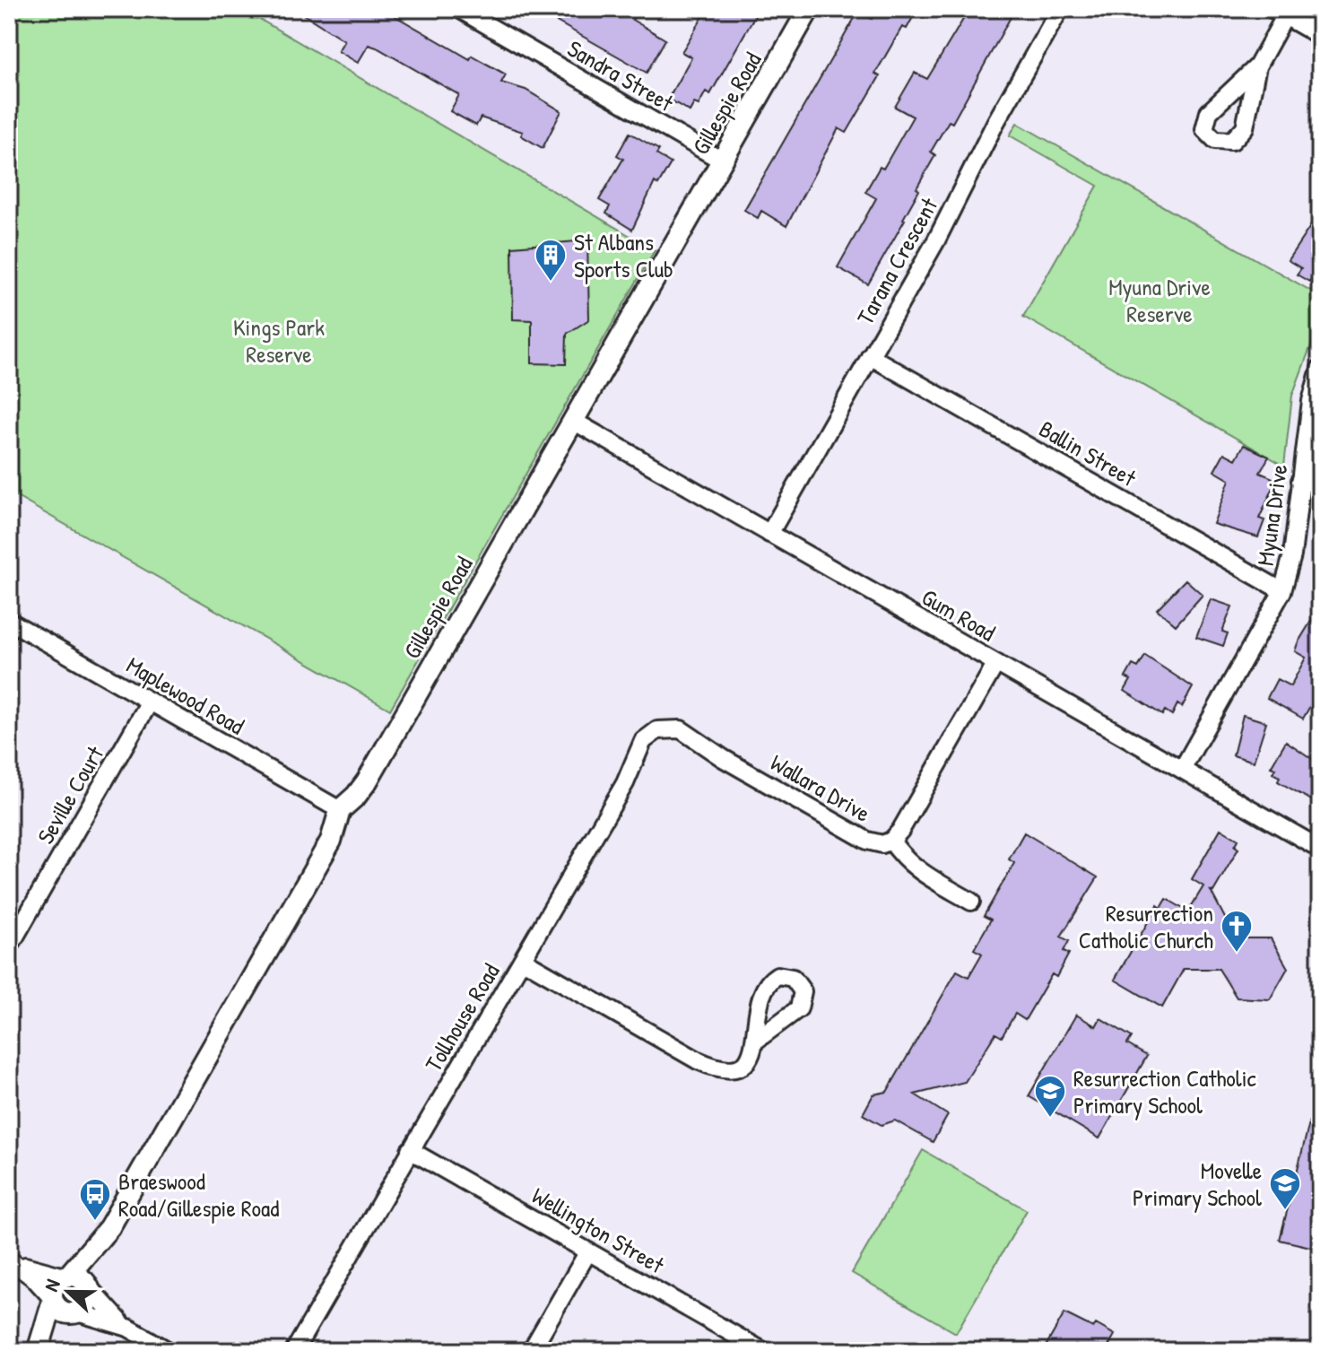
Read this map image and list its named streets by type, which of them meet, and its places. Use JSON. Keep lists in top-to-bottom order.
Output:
{
  "streets": {
    "street": [
      "Sandra Street",
      "Gillespie Road",
      "Tarana Crescent",
      "Ballin Street",
      "Myuna Drive",
      "Gum Road",
      "Maplewood Road",
      "Wallara Drive",
      "Seville Court",
      "Tollhouse Road",
      "Wellington Street"
    ]
  },
  "crossings": [
    ["Sandra Street", "Gillespie Road"],
    ["Gillespie Road", "Gum Road"],
    ["Gillespie Road", "Maplewood Road"],
    ["Tarana Crescent", "Ballin Street"],
    ["Tarana Crescent", "Gum Road"],
    ["Ballin Street", "Myuna Drive"],
    ["Myuna Drive", "Gum Road"],
    ["Maplewood Road", "Seville Court"],
    ["Wallara Drive", "Tollhouse Road"],
    ["Tollhouse Road", "Wellington Street"]
  ],
  "parks": ["Myuna Drive Reserve", "Kings Park Reserve"],
  "places": {
    "building": ["St Albans Sports Club"],
    "church": ["Resurrection Catholic Church"],
    "school or university": ["Resurrection Catholic Primary School", "Movelle Primary School"],
    "bus stop": ["Braeswood Road/Gillespie Road"]
  },
  "north": "left"
}
